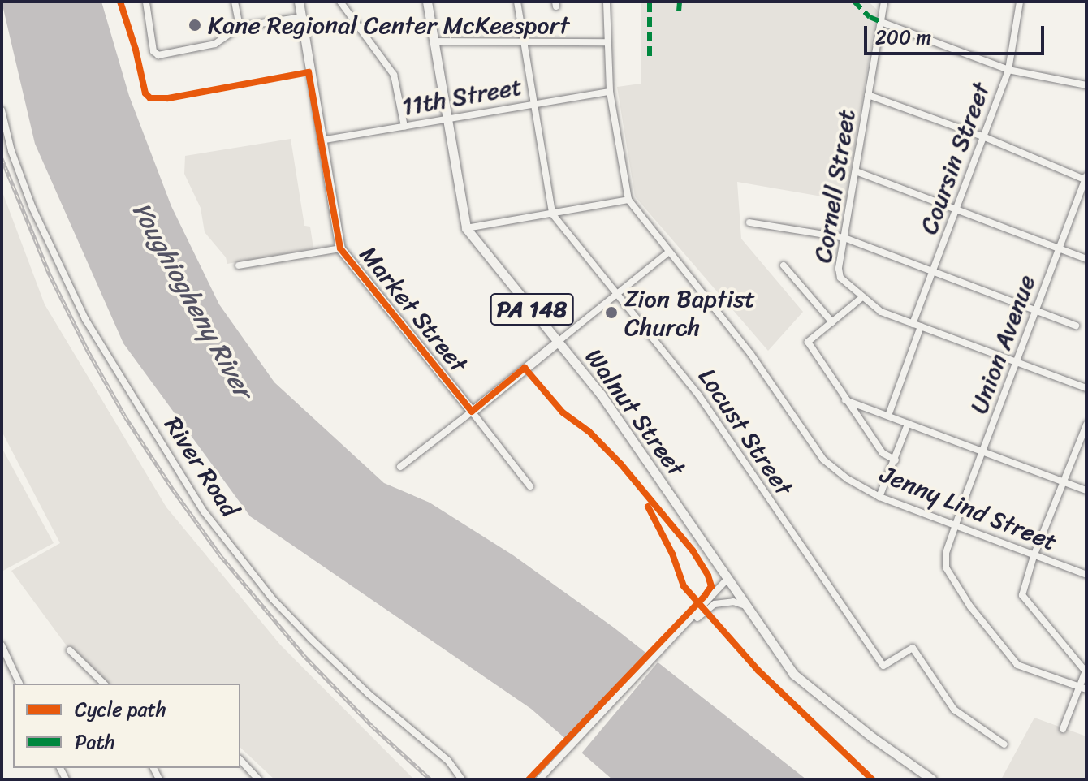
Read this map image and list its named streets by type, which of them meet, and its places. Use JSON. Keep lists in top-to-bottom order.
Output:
{
  "streets": {
    "main road": ["Market Street", "PA 148", "Walnut Street"],
    "street": [
      "11th Street",
      "Coursin Street",
      "Cornell Street",
      "Union Avenue",
      "Locust Street",
      "River Road",
      "Jenny Lind Street"
    ]
  },
  "crossings": [
    ["11th Street", "Market Street"],
    ["11th Street", "Walnut Street"],
    ["11th Street", "Jenny Lind Street"],
    ["Union Avenue", "Jenny Lind Street"]
  ],
  "water": ["Youghiogheny River"],
  "places": ["Kane Regional Center McKeesport", "Zion Baptist Church"],
  "legend": ["Cycle path", "Path"],
  "scale_bar": "200 m"
}
